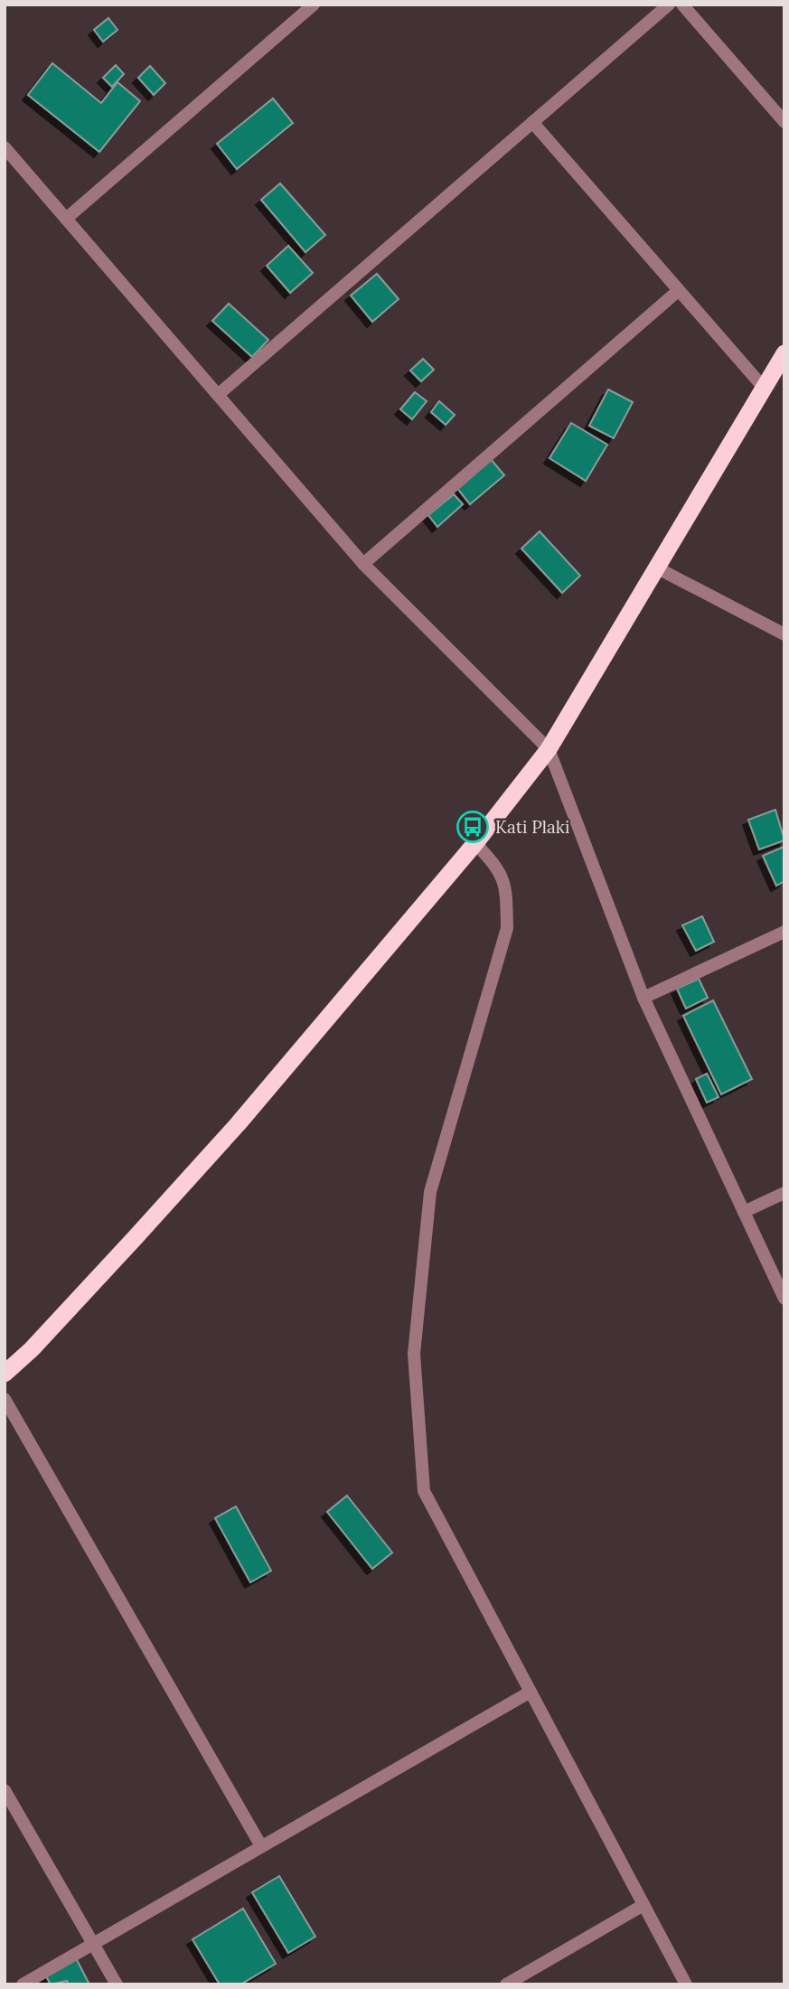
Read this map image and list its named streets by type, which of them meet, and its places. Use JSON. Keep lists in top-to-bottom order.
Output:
{
  "places": {
    "bus stop": ["Kati Plaki"]
  }
}
